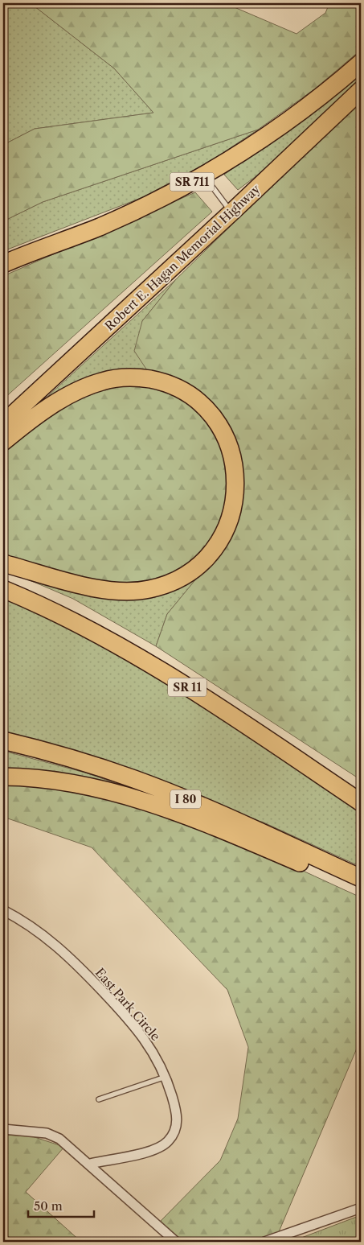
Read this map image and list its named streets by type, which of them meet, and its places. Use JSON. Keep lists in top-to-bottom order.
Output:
{
  "streets": {
    "highway": [
      "SR 711",
      "Robert E. Hagan Memorial Highway",
      "SR 11",
      "I 80"
    ],
    "street": ["East Park Circle"]
  },
  "scale_bar": "50 m"
}
